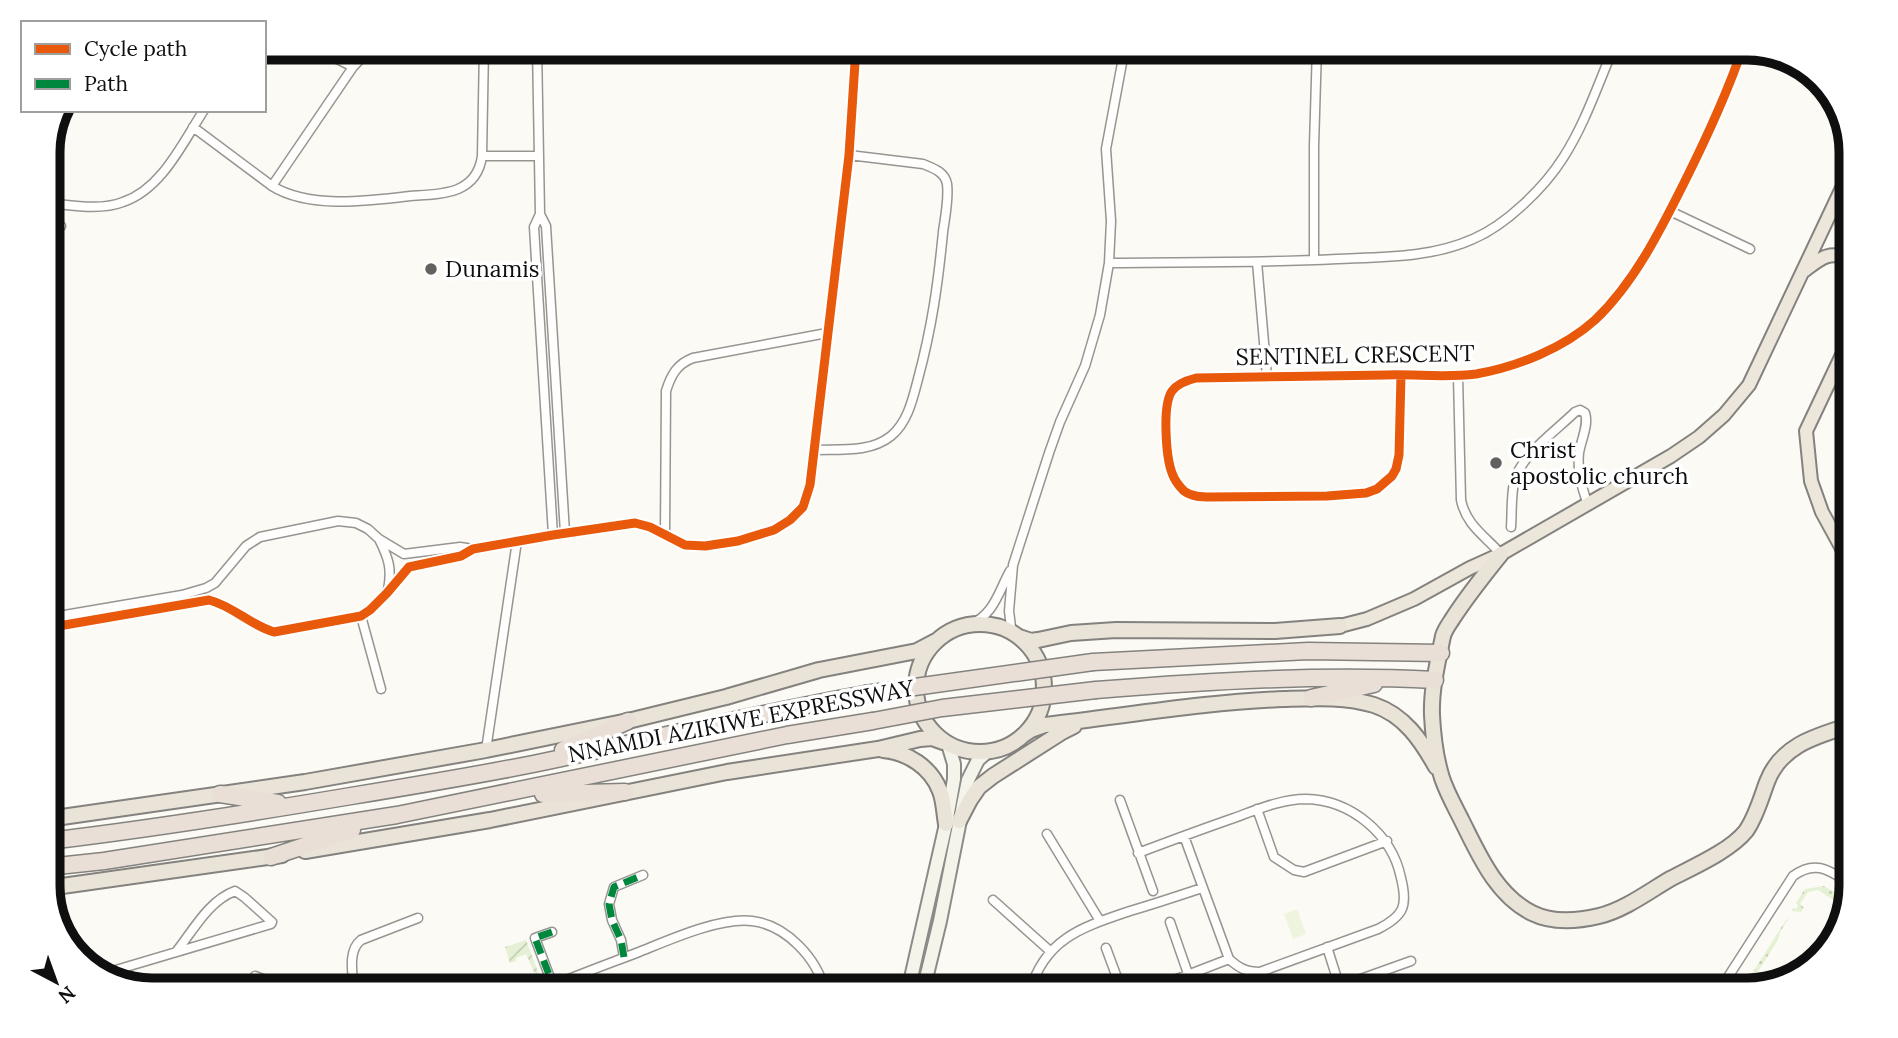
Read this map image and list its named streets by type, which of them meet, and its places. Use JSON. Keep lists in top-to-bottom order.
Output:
{
  "streets": {
    "highway": ["NNAMDI AZIKIWE EXPRESSWAY"],
    "street": ["SENTINEL CRESCENT"]
  },
  "places": ["Dunamis", "Christ apostolic church"],
  "legend": ["Cycle path", "Path"],
  "north": "bottom right"
}
